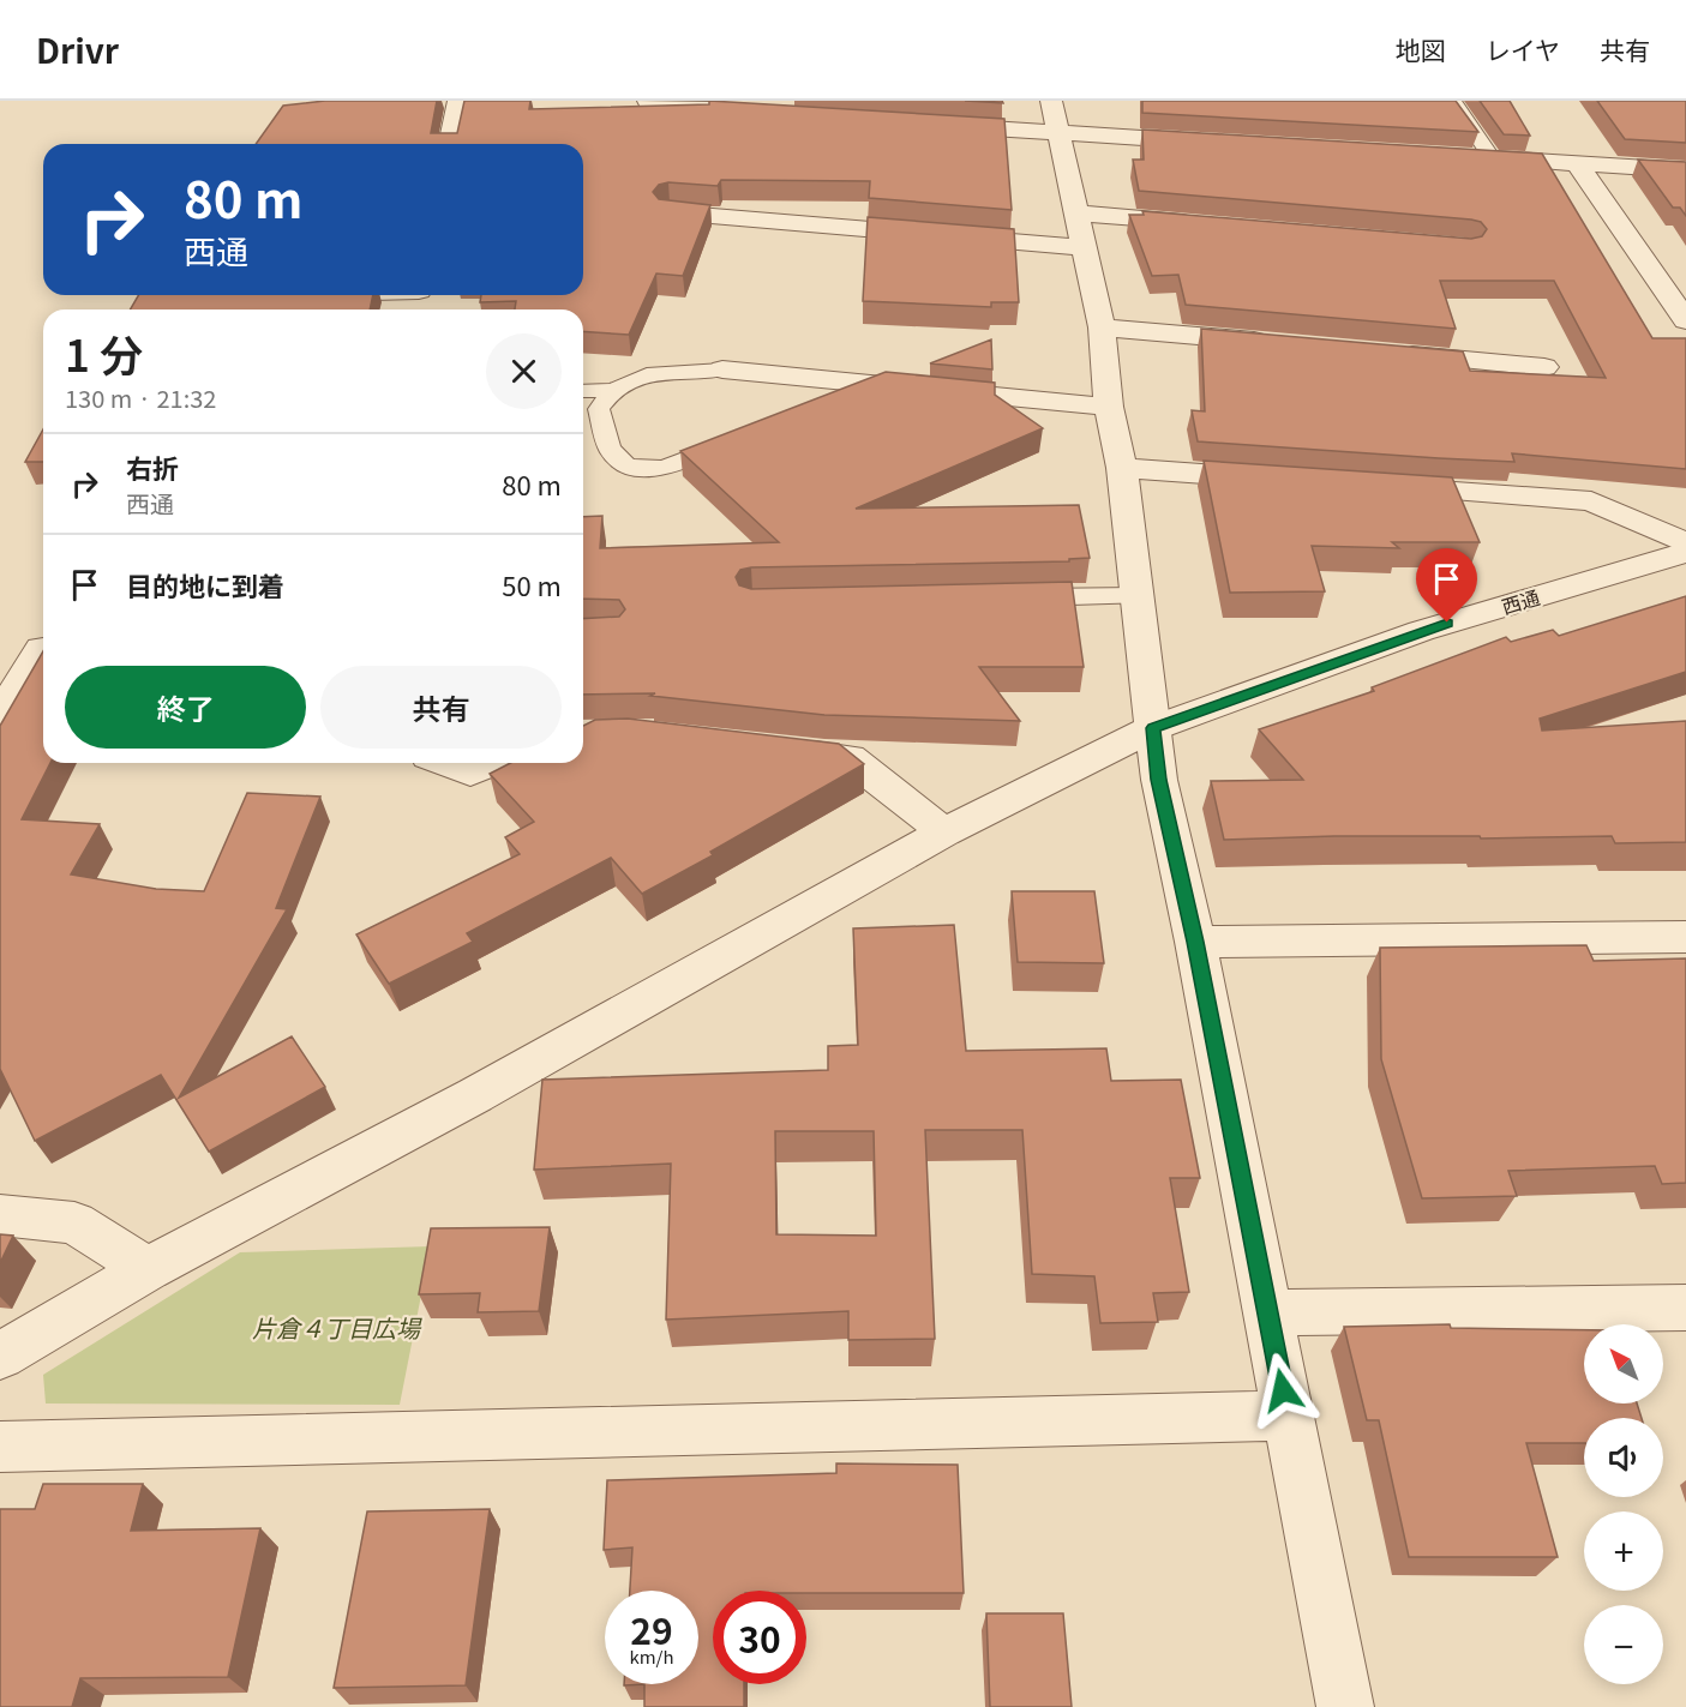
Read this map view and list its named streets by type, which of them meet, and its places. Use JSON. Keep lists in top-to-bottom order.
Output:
{
  "streets": {
    "street": ["西通"]
  },
  "parks": ["片倉４丁目広場"],
  "north": "top left",
  "page": {
    "header": "Drivr",
    "nav": ["地図", "レイヤ", "共有"],
    "turn": ["80 m", "西通"],
    "heading": ["1 分", "130 m · 21:32"],
    "list": [
      {
        "name": "右折",
        "note": "西通",
        "value": "80 m"
      },
      {
        "name": "目的地に到着",
        "value": "50 m"
      }
    ],
    "buttons": ["終了", "共有"],
    "map_buttons": ["+", "−"],
    "speed": "29 km/h",
    "limit": "30"
  }
}
